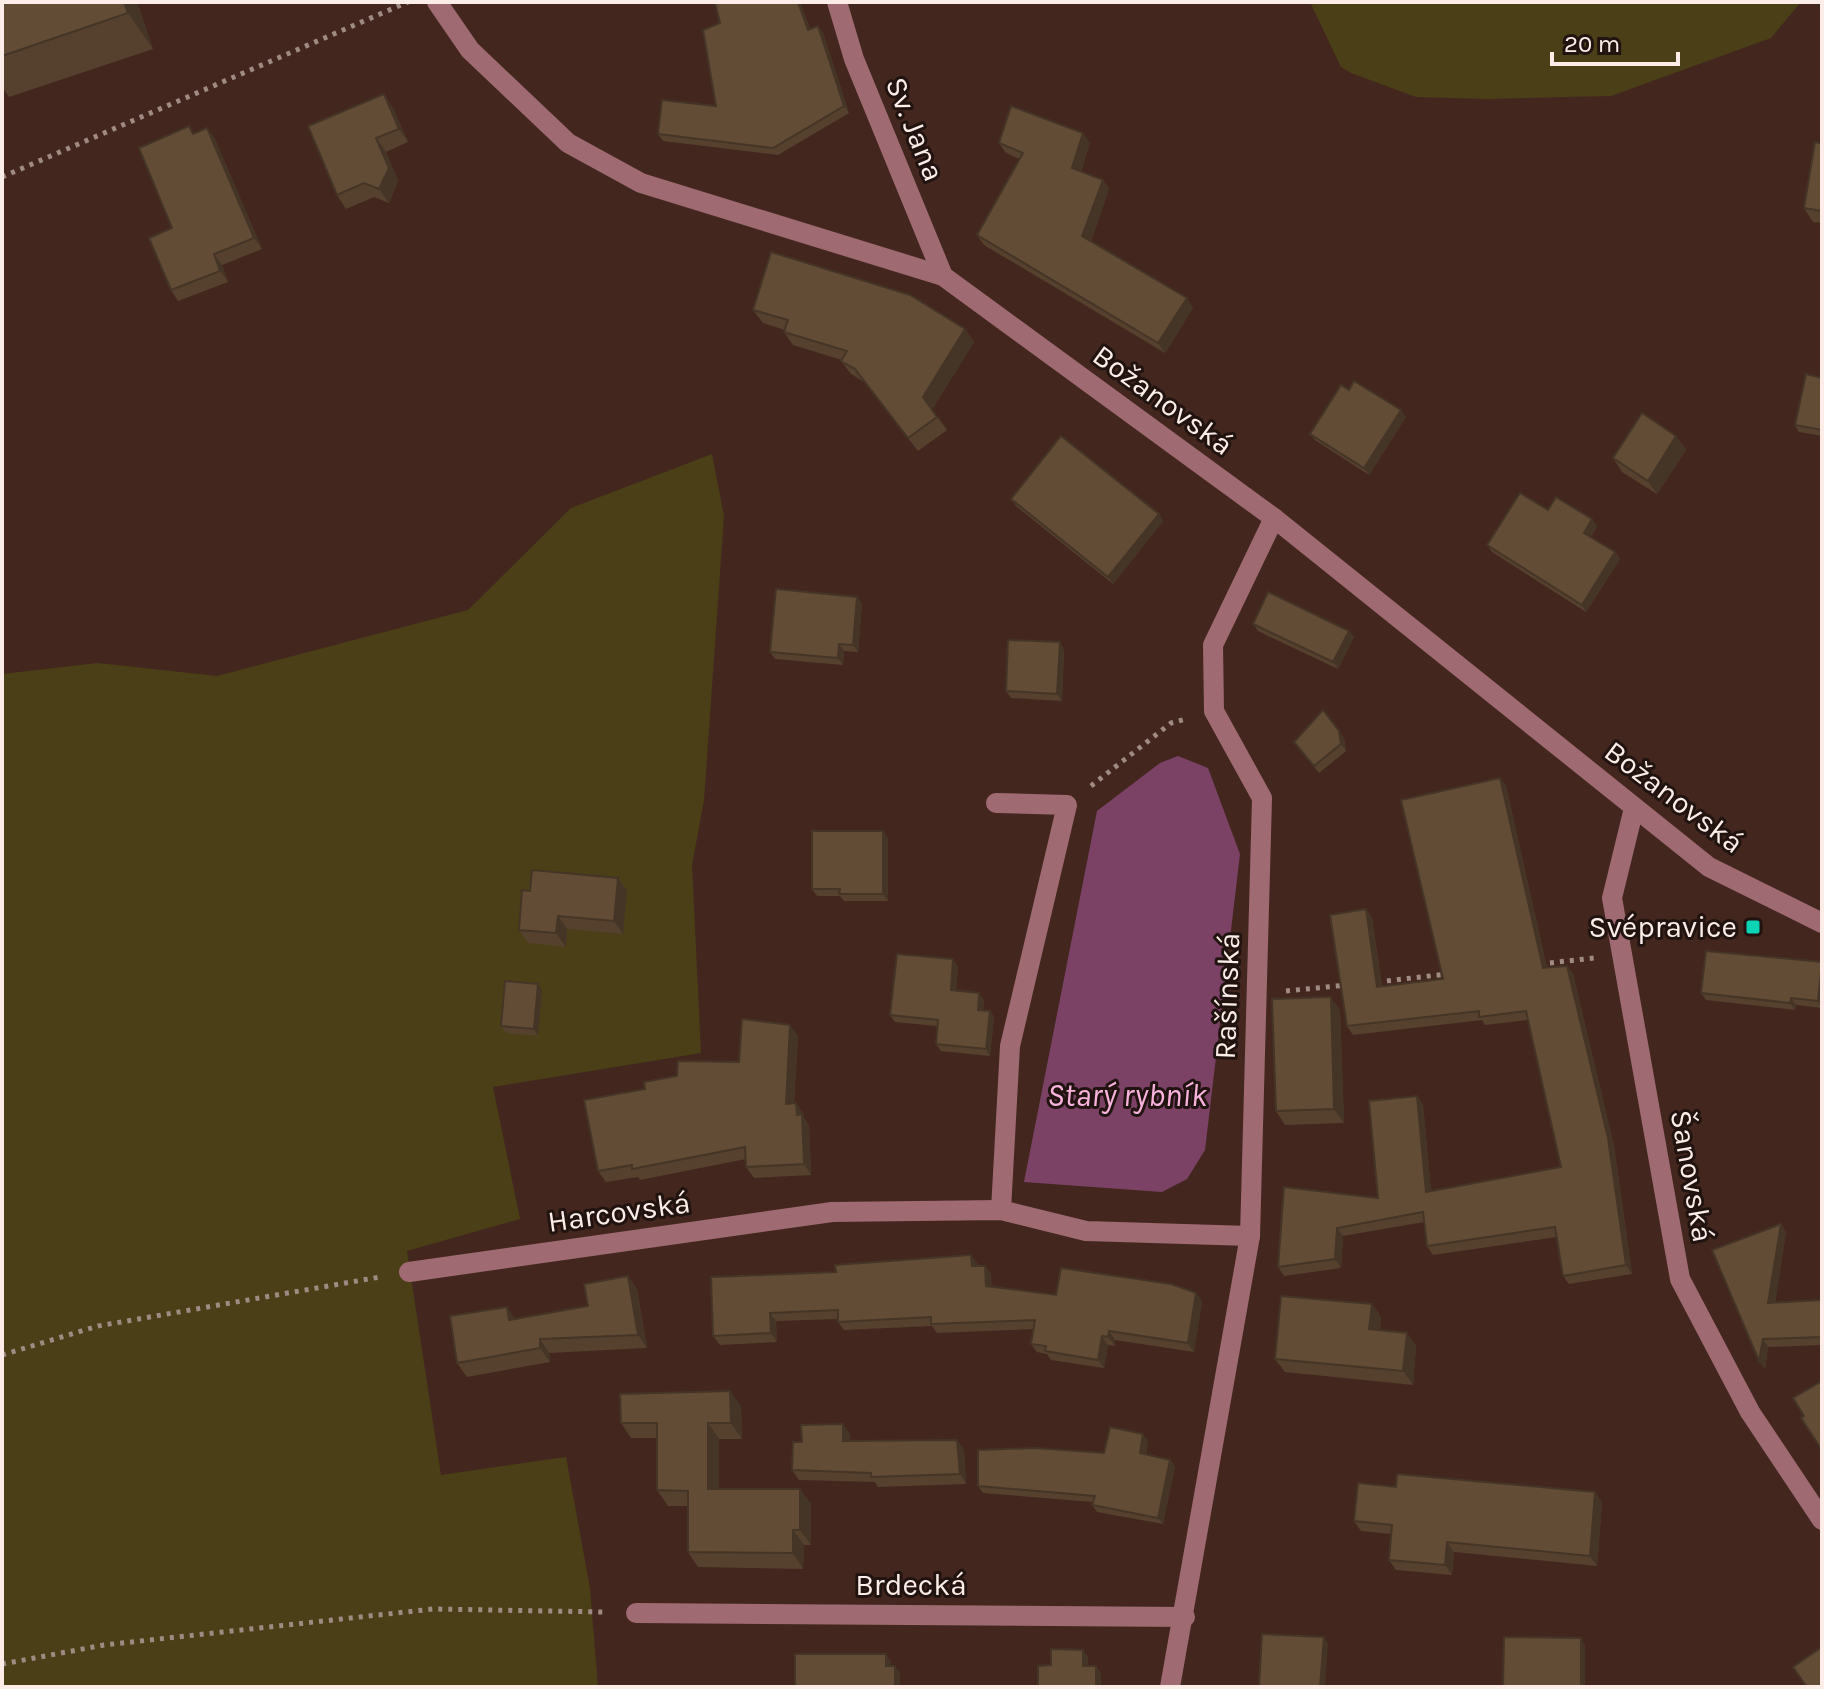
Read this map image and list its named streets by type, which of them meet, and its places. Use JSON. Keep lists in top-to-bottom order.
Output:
{
  "streets": {
    "street": [
      "Sv. Jana",
      "Božanovská",
      "Rašínská",
      "Šanovská",
      "Harcovská",
      "Brdecká"
    ]
  },
  "crossings": [
    ["Sv. Jana", "Božanovská"],
    ["Božanovská", "Rašínská"],
    ["Božanovská", "Šanovská"],
    ["Rašínská", "Harcovská"],
    ["Rašínská", "Brdecká"]
  ],
  "water": ["Starý rybník"],
  "places": {
    "transit": ["Svépravice"]
  },
  "scale_bar": "20 m"
}
